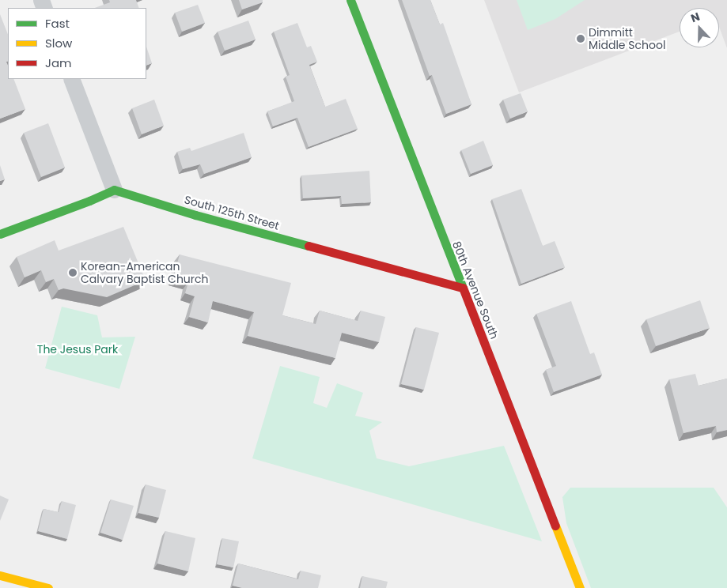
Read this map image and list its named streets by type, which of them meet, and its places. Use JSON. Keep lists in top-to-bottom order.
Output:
{
  "streets": {
    "street": ["South 125th Street", "80th Avenue South"]
  },
  "crossings": [
    ["South 125th Street", "80th Avenue South"]
  ],
  "parks": ["The Jesus Park"],
  "places": ["Dimmitt Middle School", "Korean-American Calvary Baptist Church"],
  "legend": ["Fast", "Slow", "Jam"],
  "north": "top"
}
